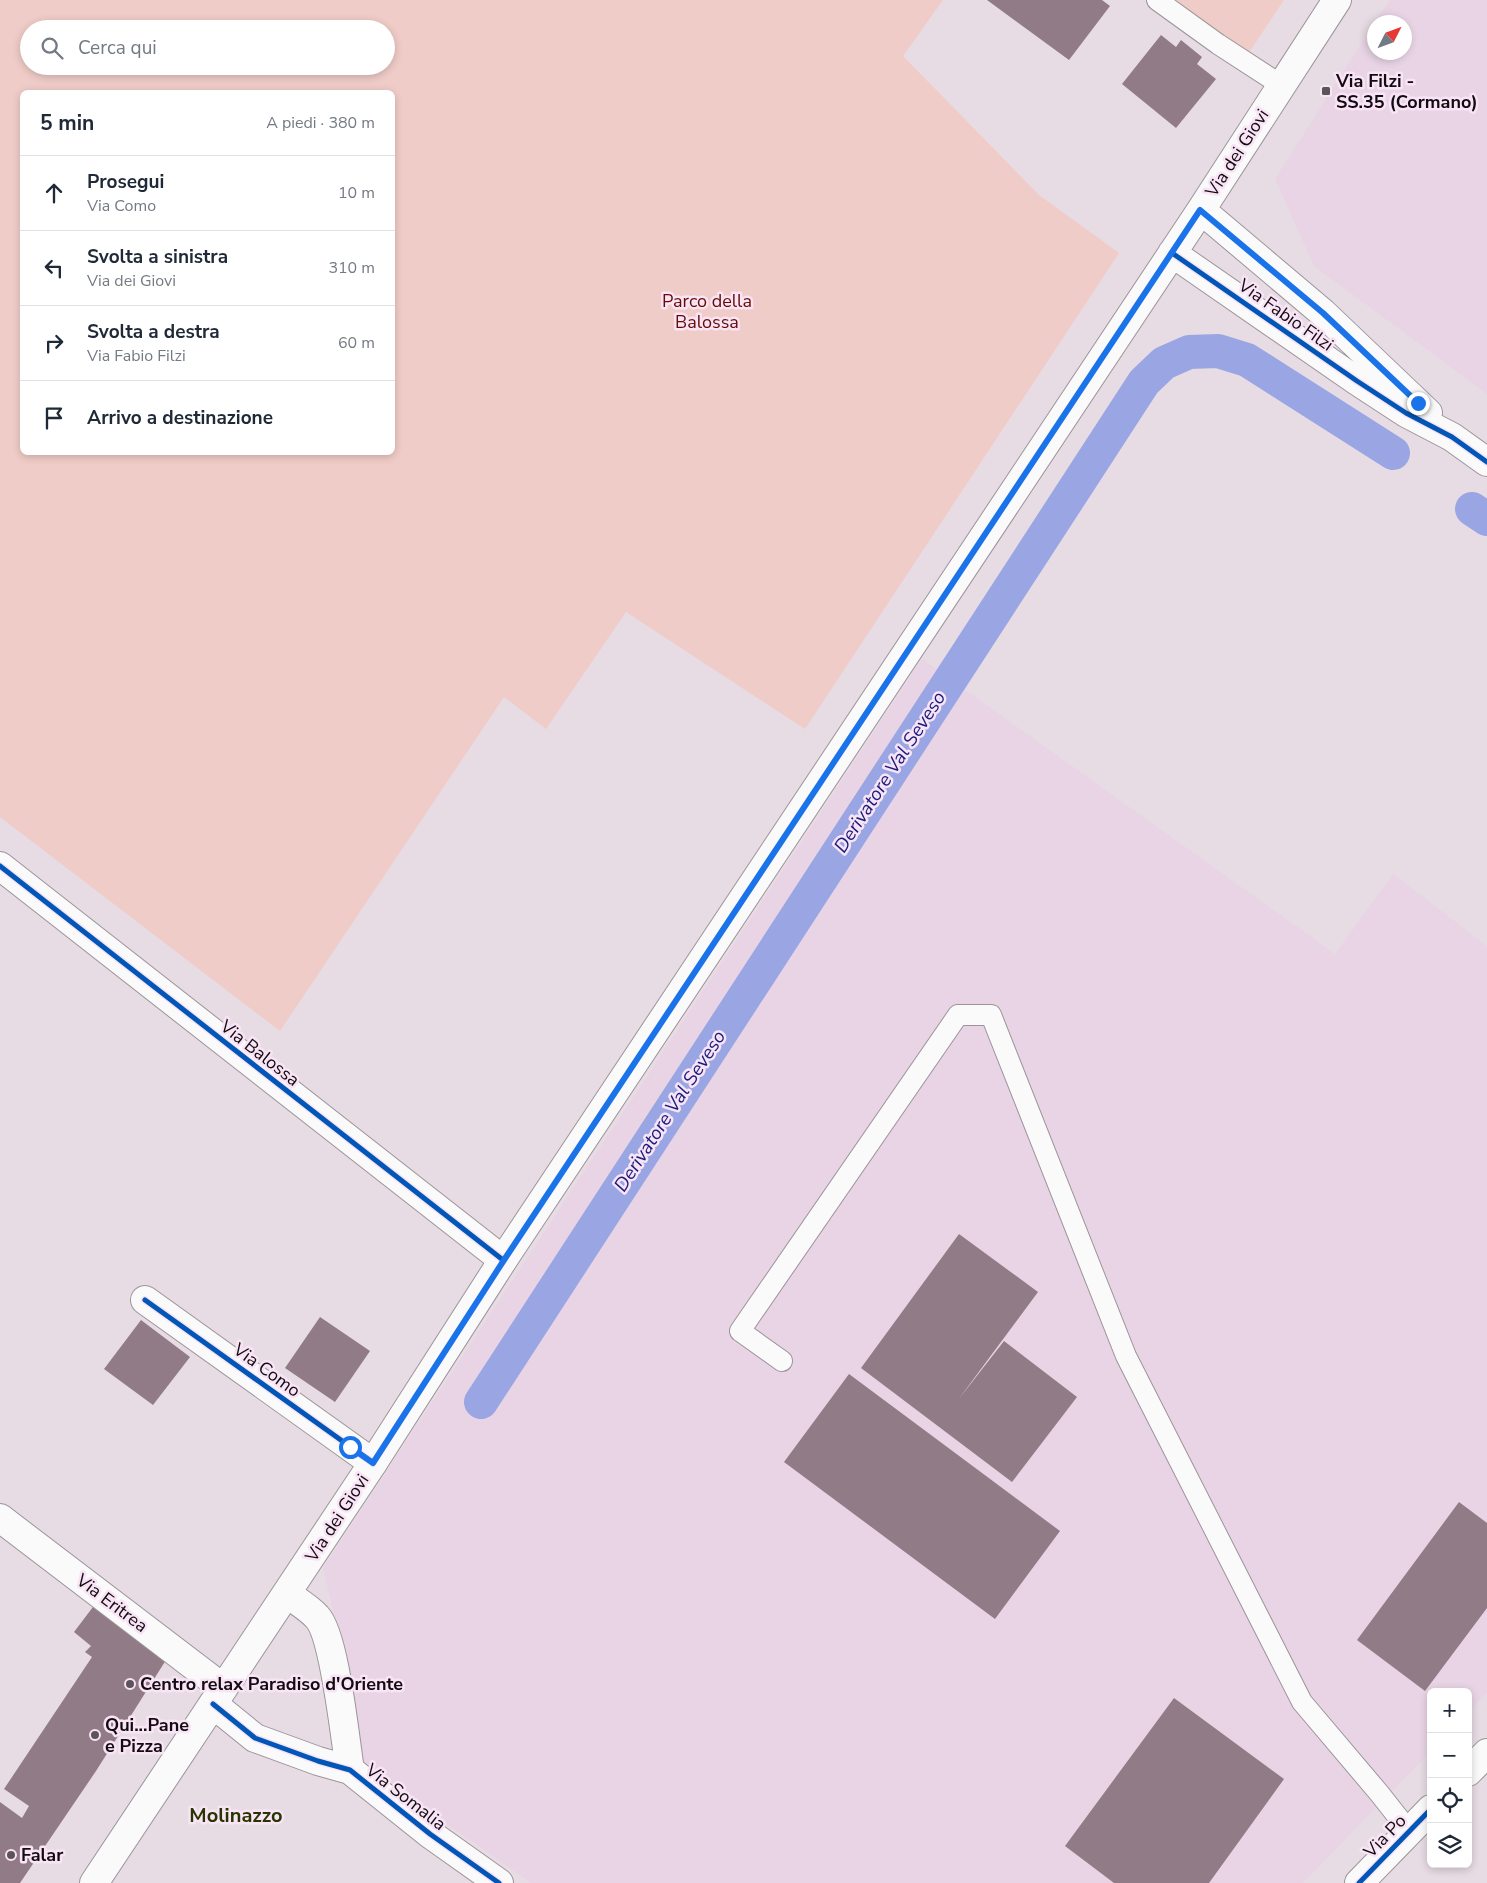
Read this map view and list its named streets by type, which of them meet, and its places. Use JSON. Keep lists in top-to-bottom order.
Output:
{
  "streets": {
    "street": [
      "Via dei Giovi",
      "Via Fabio Filzi",
      "Via Balossa",
      "Via Como",
      "Via Eritrea",
      "Via Somalia",
      "Via Po"
    ]
  },
  "crossings": [
    ["Via dei Giovi", "Via Fabio Filzi"],
    ["Via dei Giovi", "Via Balossa"],
    ["Via dei Giovi", "Via Como"],
    ["Via dei Giovi", "Via Eritrea"],
    ["Via dei Giovi", "Via Somalia"],
    ["Via Eritrea", "Via Somalia"]
  ],
  "districts": ["Molinazzo"],
  "water": ["Derivatore Val Seveso"],
  "parks": ["Parco della Balossa"],
  "places": {
    "transit": ["Via Filzi - SS.35 (Cormano)"],
    "other": ["Centro relax Paradiso d'Oriente", "Qui...Pane e Pizza", "Falar"]
  },
  "north": "top right",
  "page": {
    "search": "Cerca qui",
    "heading": ["5 min", "A piedi · 380 m"],
    "list": [
      ["Prosegui", "Via Como", "10 m"],
      ["Svolta a sinistra", "Via dei Giovi", "310 m"],
      ["Svolta a destra", "Via Fabio Filzi", "60 m"],
      "Arrivo a destinazione"
    ],
    "map_buttons": ["+", "−"]
  }
}
